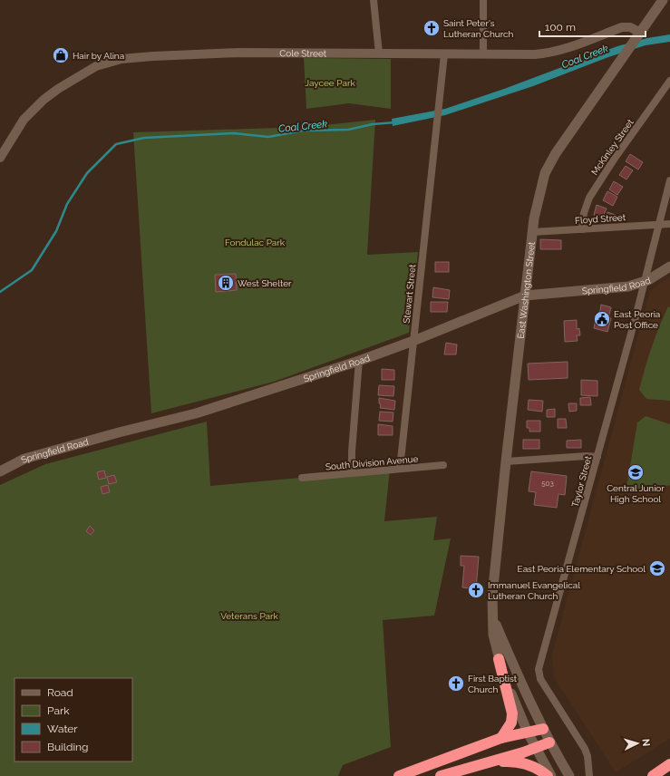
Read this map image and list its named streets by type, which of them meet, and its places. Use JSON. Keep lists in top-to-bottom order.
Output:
{
  "streets": {
    "main road": ["Springfield Road", "East Washington Street"],
    "street": [
      "Cole Street",
      "McKinley Street",
      "Floyd Street",
      "Stewart Street",
      "South Division Avenue",
      "Taylor Street"
    ]
  },
  "crossings": [
    ["Cole Street", "East Washington Street"],
    ["Cole Street", "Stewart Street"],
    ["McKinley Street", "Floyd Street"],
    ["Floyd Street", "East Washington Street"],
    ["Floyd Street", "Taylor Street"],
    ["Springfield Road", "East Washington Street"],
    ["Springfield Road", "Stewart Street"],
    ["Springfield Road", "Taylor Street"],
    ["Stewart Street", "South Division Avenue"]
  ],
  "water": ["Coal Creek"],
  "parks": ["Jaycee Park", "Fondulac Park", "Veterans Park"],
  "places": {
    "church": ["Saint Peter's Lutheran Church", "Immanuel Evangelical Lutheran Church", "First Baptist Church"],
    "shop": ["Hair by Alina"],
    "building": ["West Shelter"],
    "public building": ["East Peoria Post Office"],
    "school or university": ["Central Junior High School", "East Peoria Elementary School"]
  },
  "house_numbers": ["503"],
  "legend": [
    "Road",
    "Park",
    "Water",
    "Building"
  ],
  "scale_bar": "100 m",
  "north": "right"
}
